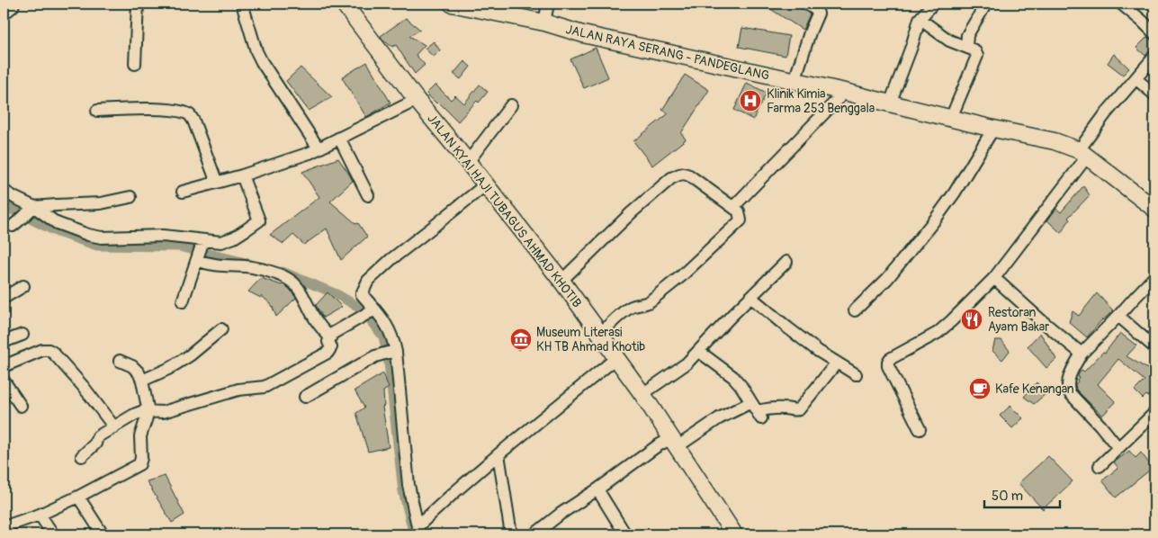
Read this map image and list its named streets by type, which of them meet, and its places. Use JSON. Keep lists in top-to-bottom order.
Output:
{
  "streets": {
    "main road": ["JALAN RAYA SERANG - PANDEGLANG", "JALAN KYAI HAJI TUBAGUS AHMAD KHOTIB"]
  },
  "places": {
    "hospital": ["Klinik Kimia Farma 253 Benggala"],
    "restaurant": ["Restoran Ayam Bakar"],
    "museum": ["Museum Literasi KH TB Ahmad Khotib"],
    "cafe": ["Kafe Kenangan"]
  },
  "scale_bar": "50 m"
}
